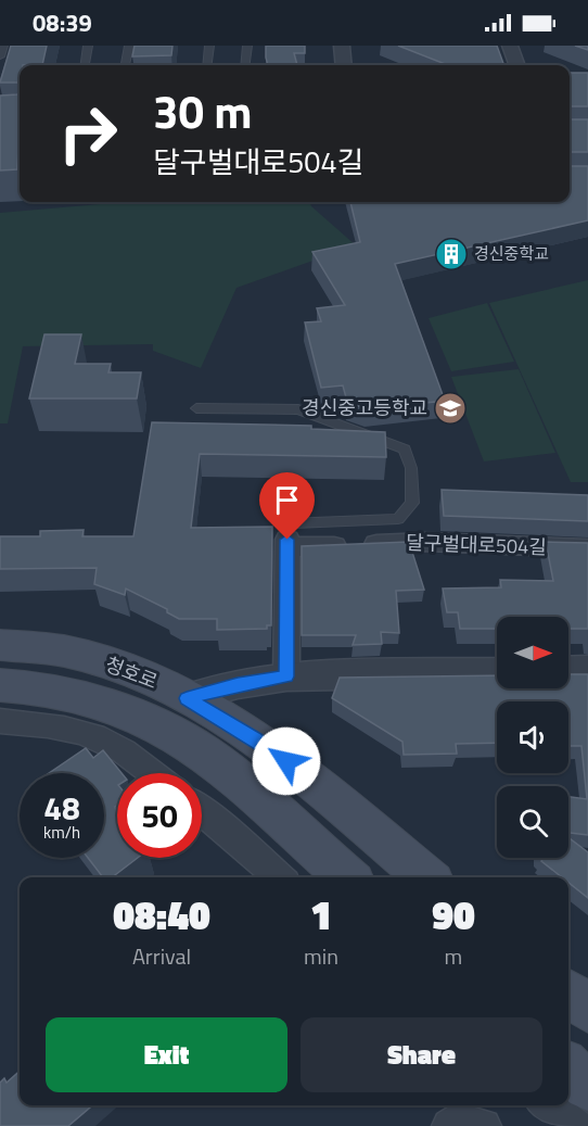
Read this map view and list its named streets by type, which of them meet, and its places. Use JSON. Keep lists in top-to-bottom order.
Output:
{
  "streets": {
    "main road": ["청호로"],
    "street": ["달구벌대로504길"]
  },
  "places": {
    "building": ["경신중학교"],
    "school or university": ["경신중고등학교"]
  },
  "north": "right",
  "page": {
    "status": "08:39",
    "turn": ["30 m", "달구벌대로504길"],
    "speed": "48 km/h",
    "limit": "50",
    "eta": [
      "08:40",
      "Arrival",
      "1",
      "min",
      "90",
      "m"
    ],
    "buttons": ["Exit", "Share"]
  }
}
